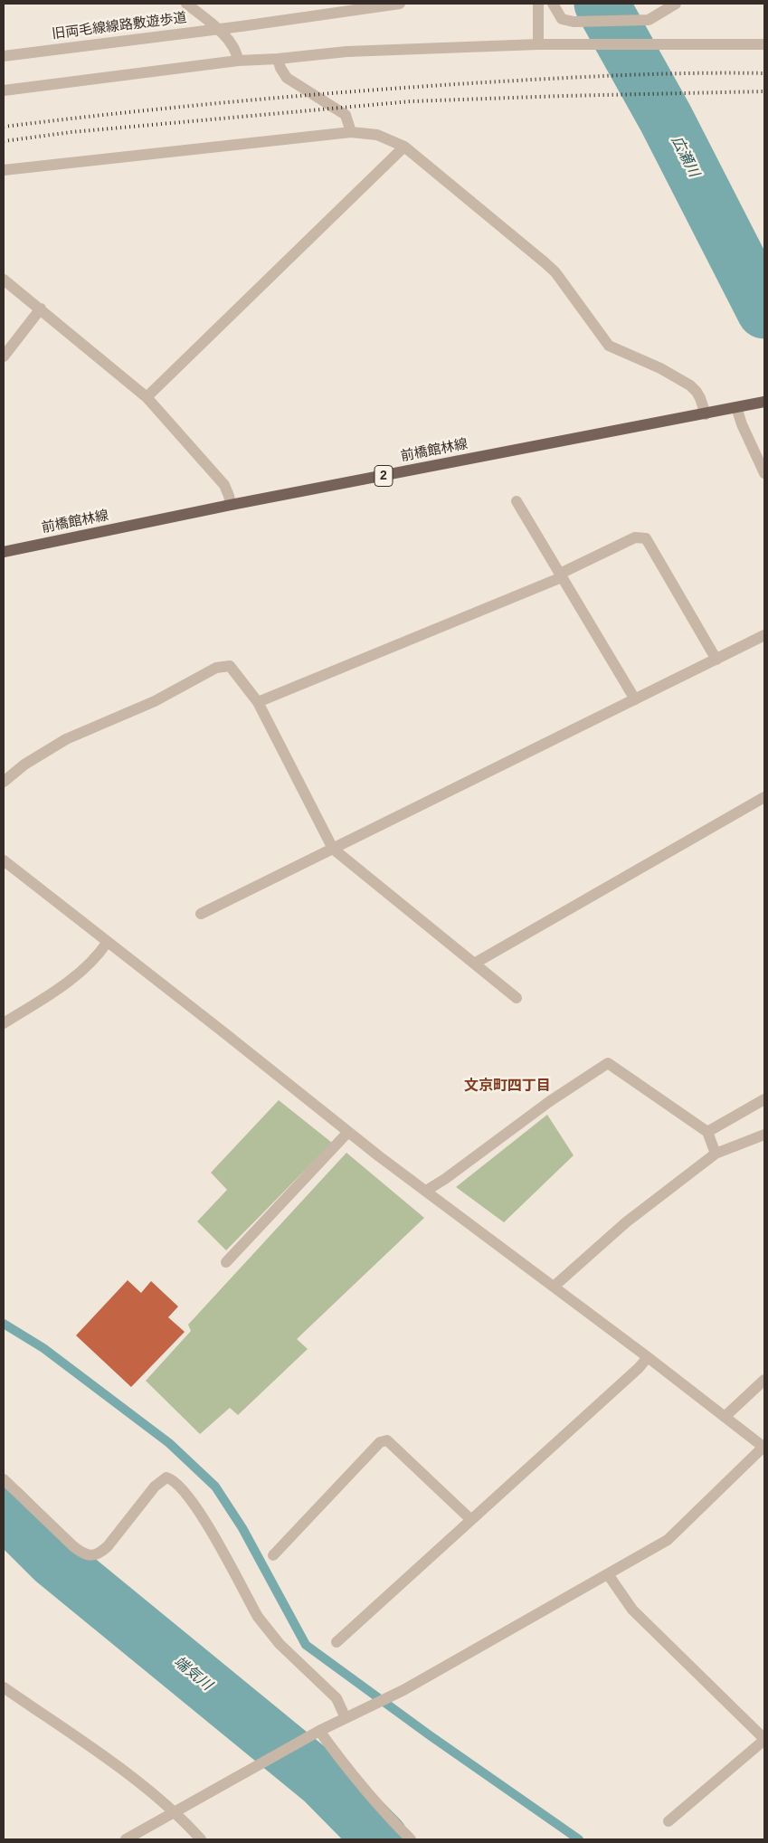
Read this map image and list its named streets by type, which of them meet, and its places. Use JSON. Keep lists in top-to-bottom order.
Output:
{
  "streets": {
    "main road": ["前橋館林線", "2"],
    "street": ["旧両毛線線路敷遊歩道"]
  },
  "districts": ["文京町四丁目"],
  "water": ["広瀬川", "端気川"]
}
